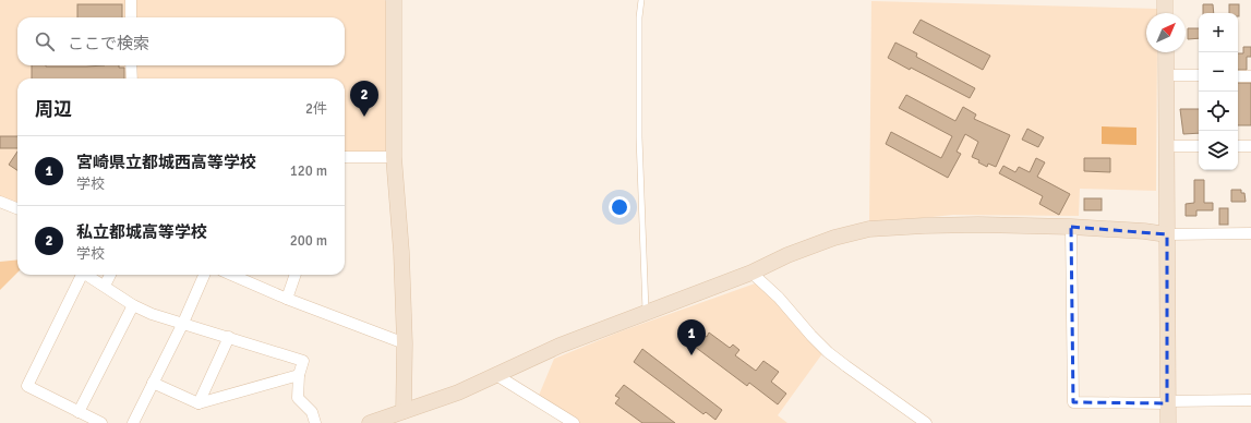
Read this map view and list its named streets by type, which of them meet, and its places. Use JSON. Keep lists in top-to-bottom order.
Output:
{
  "north": "top right",
  "page": {
    "map_buttons": ["+", "−"],
    "search": "ここで検索",
    "heading": ["周辺", "2件"],
    "pins": ["2", "1"],
    "list": [
      {
        "mark": "1",
        "name": "宮崎県立都城西高等学校",
        "note": "学校",
        "value": "120 m"
      },
      {
        "mark": "2",
        "name": "私立都城高等学校",
        "note": "学校",
        "value": "200 m"
      }
    ]
  }
}
